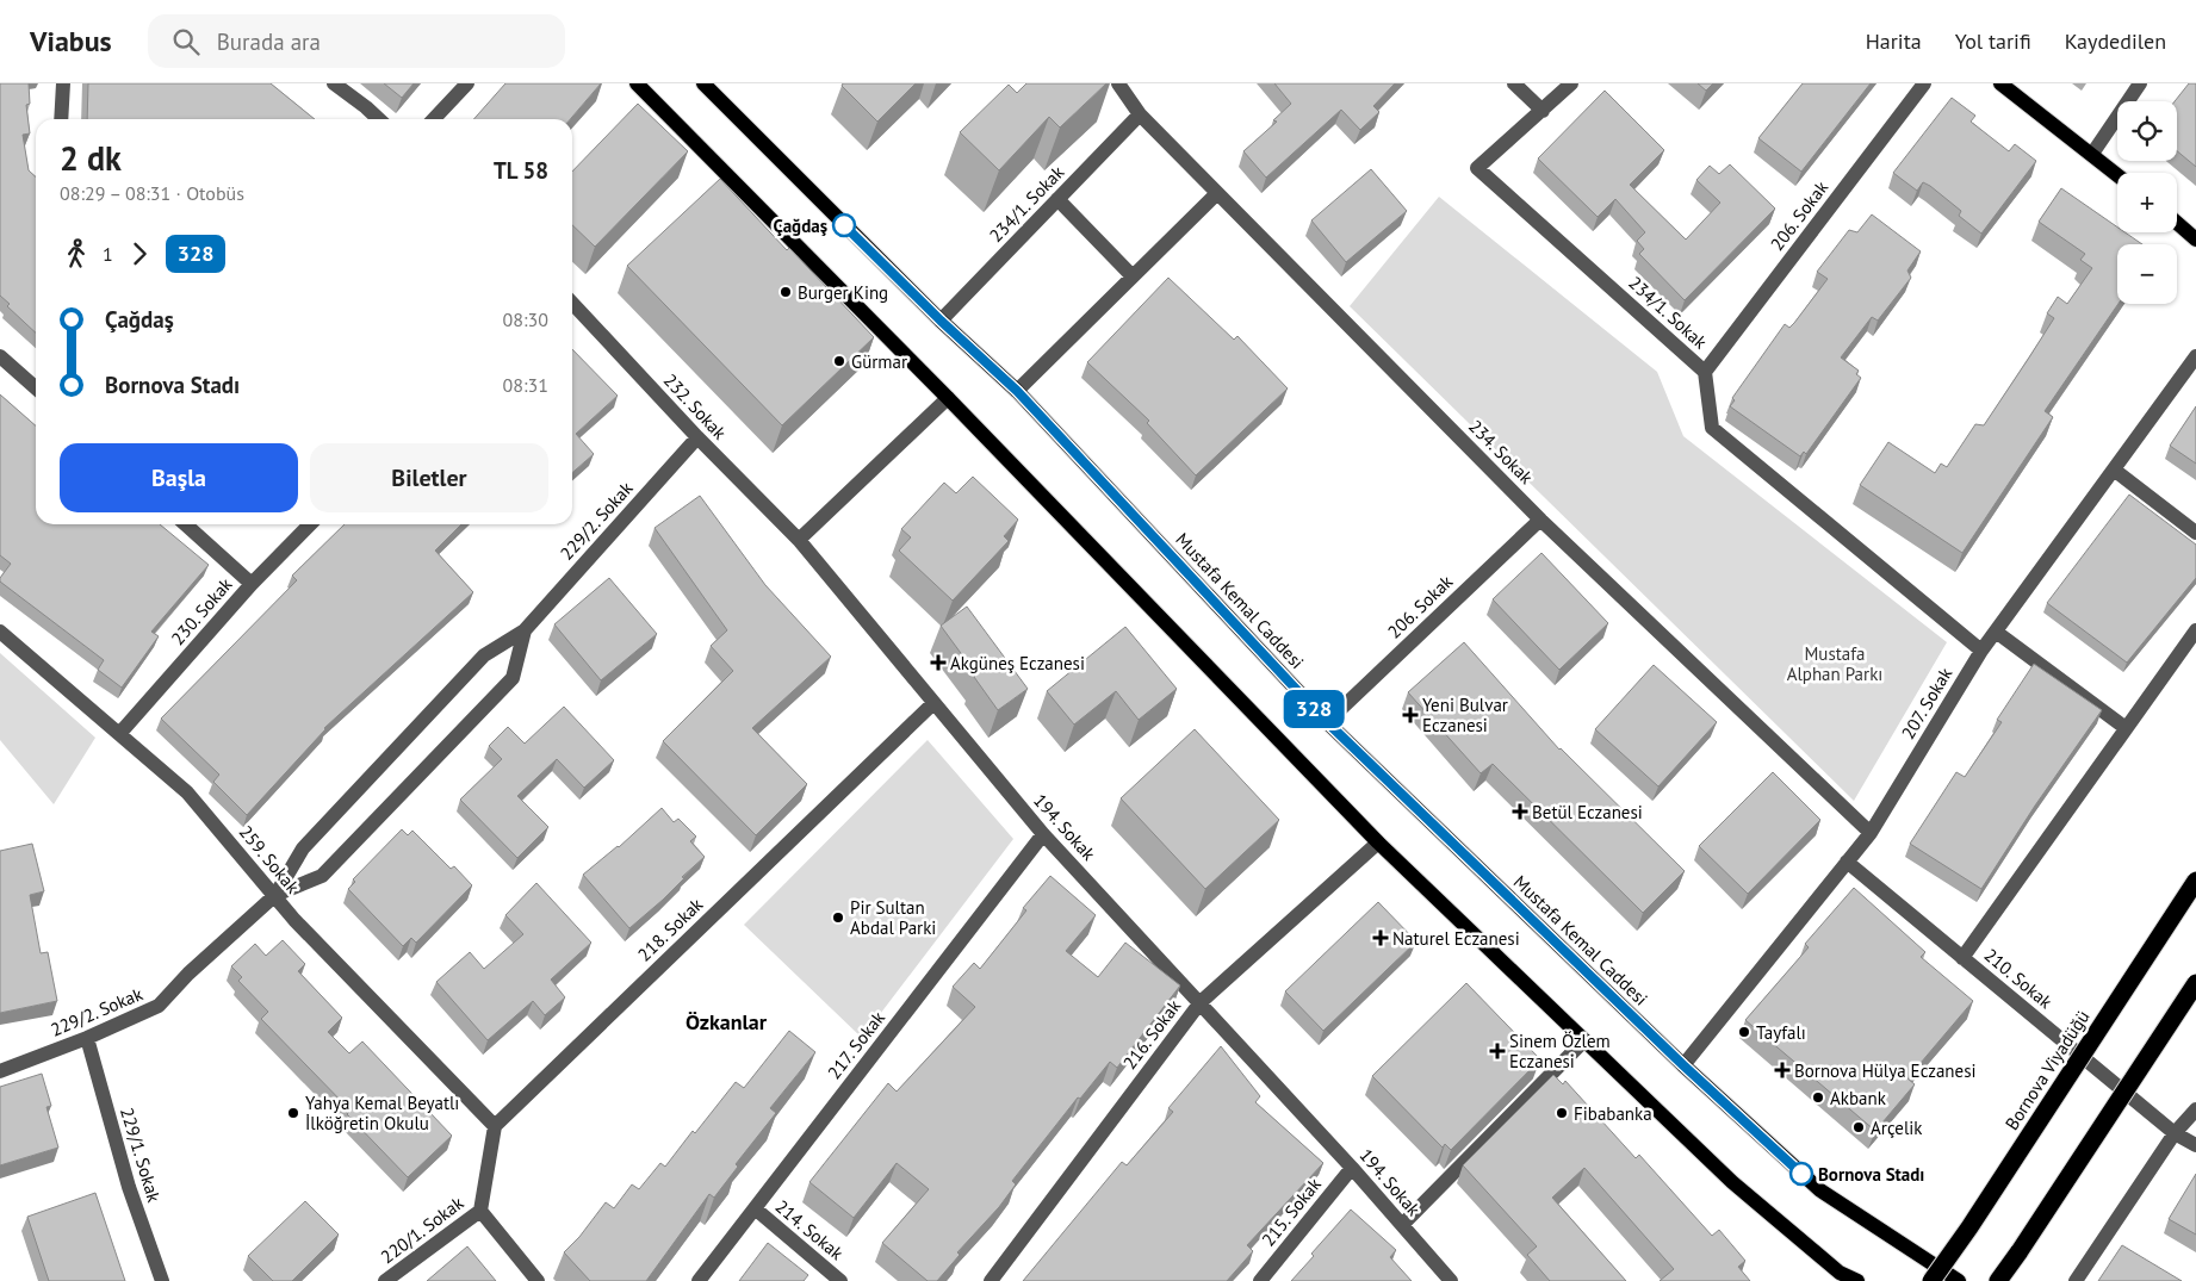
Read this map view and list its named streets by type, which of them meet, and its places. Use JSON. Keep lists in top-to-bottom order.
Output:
{
  "streets": {
    "highway": ["Bornova Viyadüğü"],
    "main road": ["Mustafa Kemal Caddesi"],
    "street": [
      "234/1. Sokak",
      "206. Sokak",
      "232. Sokak",
      "234. Sokak",
      "229/2. Sokak",
      "230. Sokak",
      "207. Sokak",
      "194. Sokak",
      "259. Sokak",
      "218. Sokak",
      "210. Sokak",
      "216. Sokak",
      "217. Sokak",
      "229/1. Sokak",
      "215. Sokak",
      "220/1. Sokak",
      "214. Sokak"
    ]
  },
  "crossings": [
    ["234/1. Sokak", "206. Sokak"],
    ["234/1. Sokak", "234. Sokak"],
    ["234/1. Sokak", "Mustafa Kemal Caddesi"],
    ["234/1. Sokak", "207. Sokak"],
    ["206. Sokak", "234. Sokak"],
    ["206. Sokak", "Mustafa Kemal Caddesi"],
    ["232. Sokak", "229/2. Sokak"],
    ["232. Sokak", "194. Sokak"],
    ["234. Sokak", "207. Sokak"],
    ["229/2. Sokak", "259. Sokak"],
    ["229/2. Sokak", "229/1. Sokak"],
    ["Mustafa Kemal Caddesi", "207. Sokak"],
    ["230. Sokak", "259. Sokak"],
    ["207. Sokak", "210. Sokak"],
    ["194. Sokak", "218. Sokak"],
    ["194. Sokak", "216. Sokak"],
    ["194. Sokak", "217. Sokak"],
    ["194. Sokak", "215. Sokak"],
    ["259. Sokak", "218. Sokak"],
    ["217. Sokak", "214. Sokak"]
  ],
  "districts": ["Özkanlar"],
  "parks": ["Mustafa Alphan Parkı"],
  "places": {
    "other": [
      "Çağdaş",
      "Burger King",
      "Gürmar",
      "Pir Sultan Abdal Parki",
      "Tayfalı",
      "Akbank",
      "Yahya Kemal Beyatlı İlköğretin Okulu",
      "Fibabanka",
      "Arçelik",
      "Bornova Stadı"
    ],
    "health": [
      "Akgüneş Eczanesi",
      "Yeni Bulvar Eczanesi",
      "Betül Eczanesi",
      "Naturel Eczanesi",
      "Sinem Özlem Eczanesi",
      "Bornova Hülya Eczanesi"
    ]
  },
  "lines": ["bus line 328"],
  "page": {
    "header": "Viabus",
    "search": "Burada ara",
    "nav": ["Harita", "Yol tarifi", "Kaydedilen"],
    "on_map": "328",
    "map_buttons": ["+", "−"],
    "heading": ["2 dk", "08:29 – 08:31 · Otobüs", "TL 58"],
    "legs": ["1", "328"],
    "list": [
      {
        "name": "Çağdaş",
        "value": "08:30"
      },
      {
        "name": "Bornova Stadı",
        "value": "08:31"
      }
    ],
    "buttons": ["Başla", "Biletler"]
  }
}
